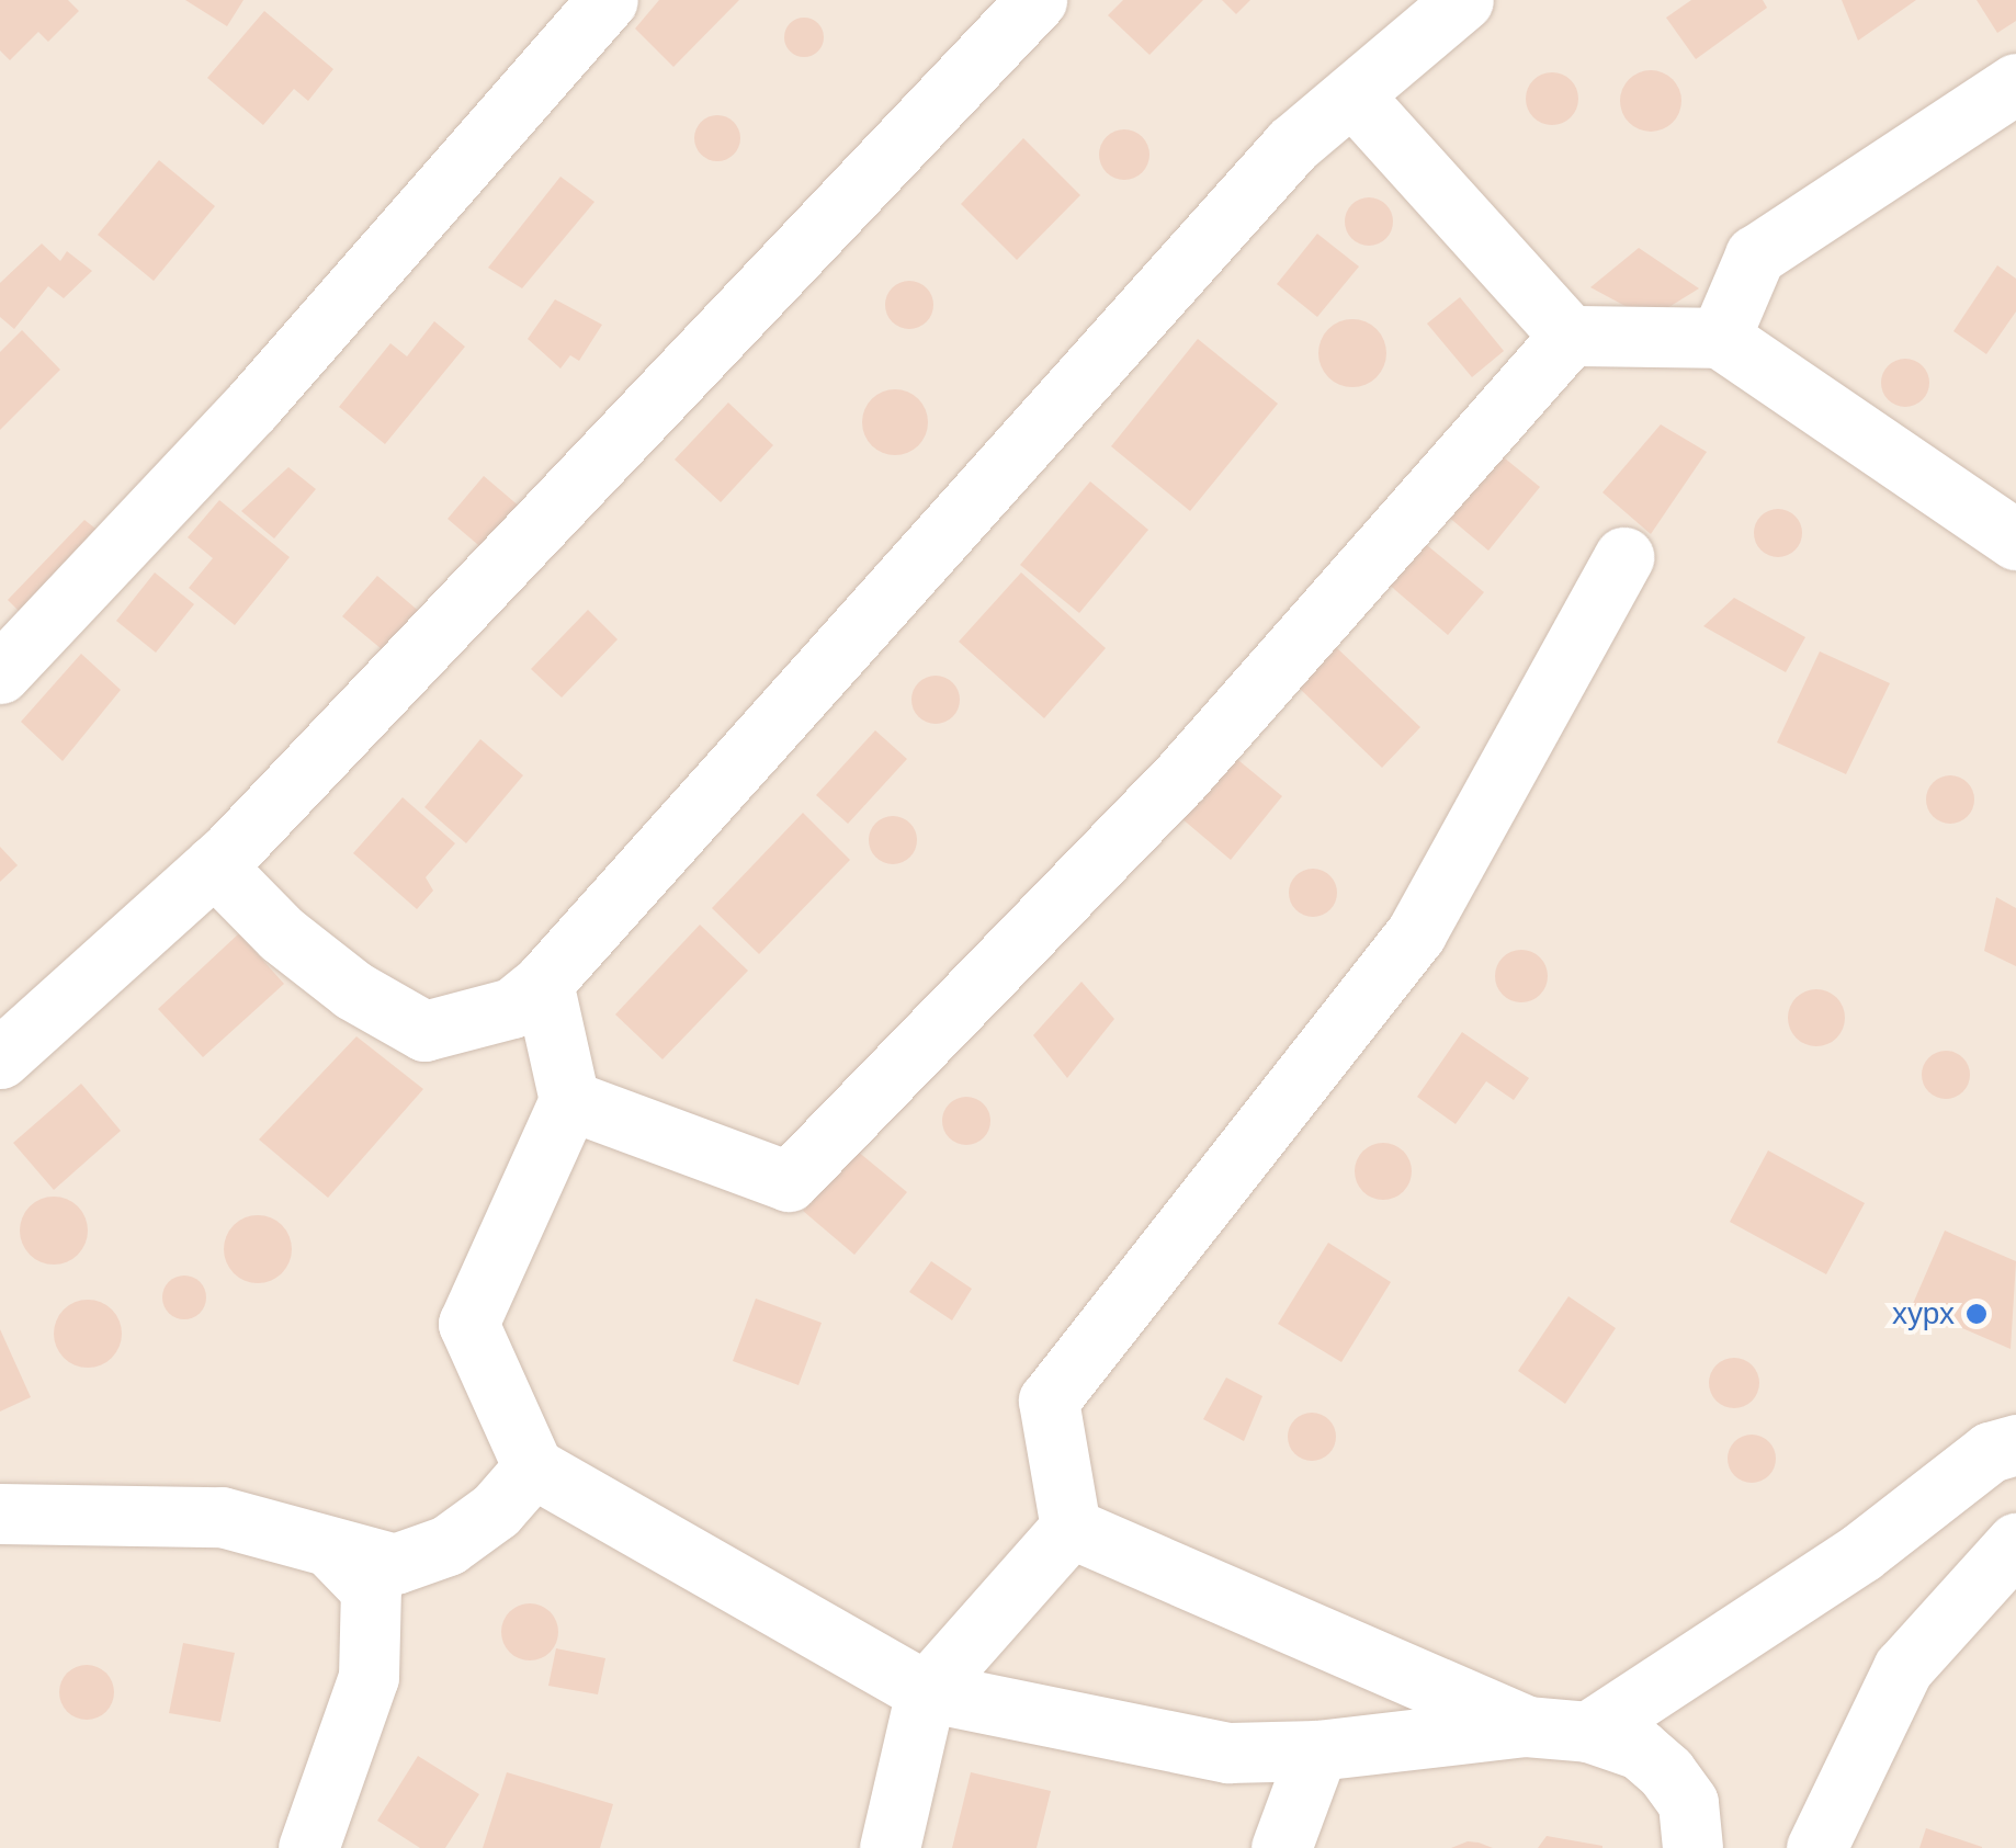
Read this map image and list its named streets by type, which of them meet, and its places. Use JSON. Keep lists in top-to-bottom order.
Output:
{
  "places": ["хурх"]
}
